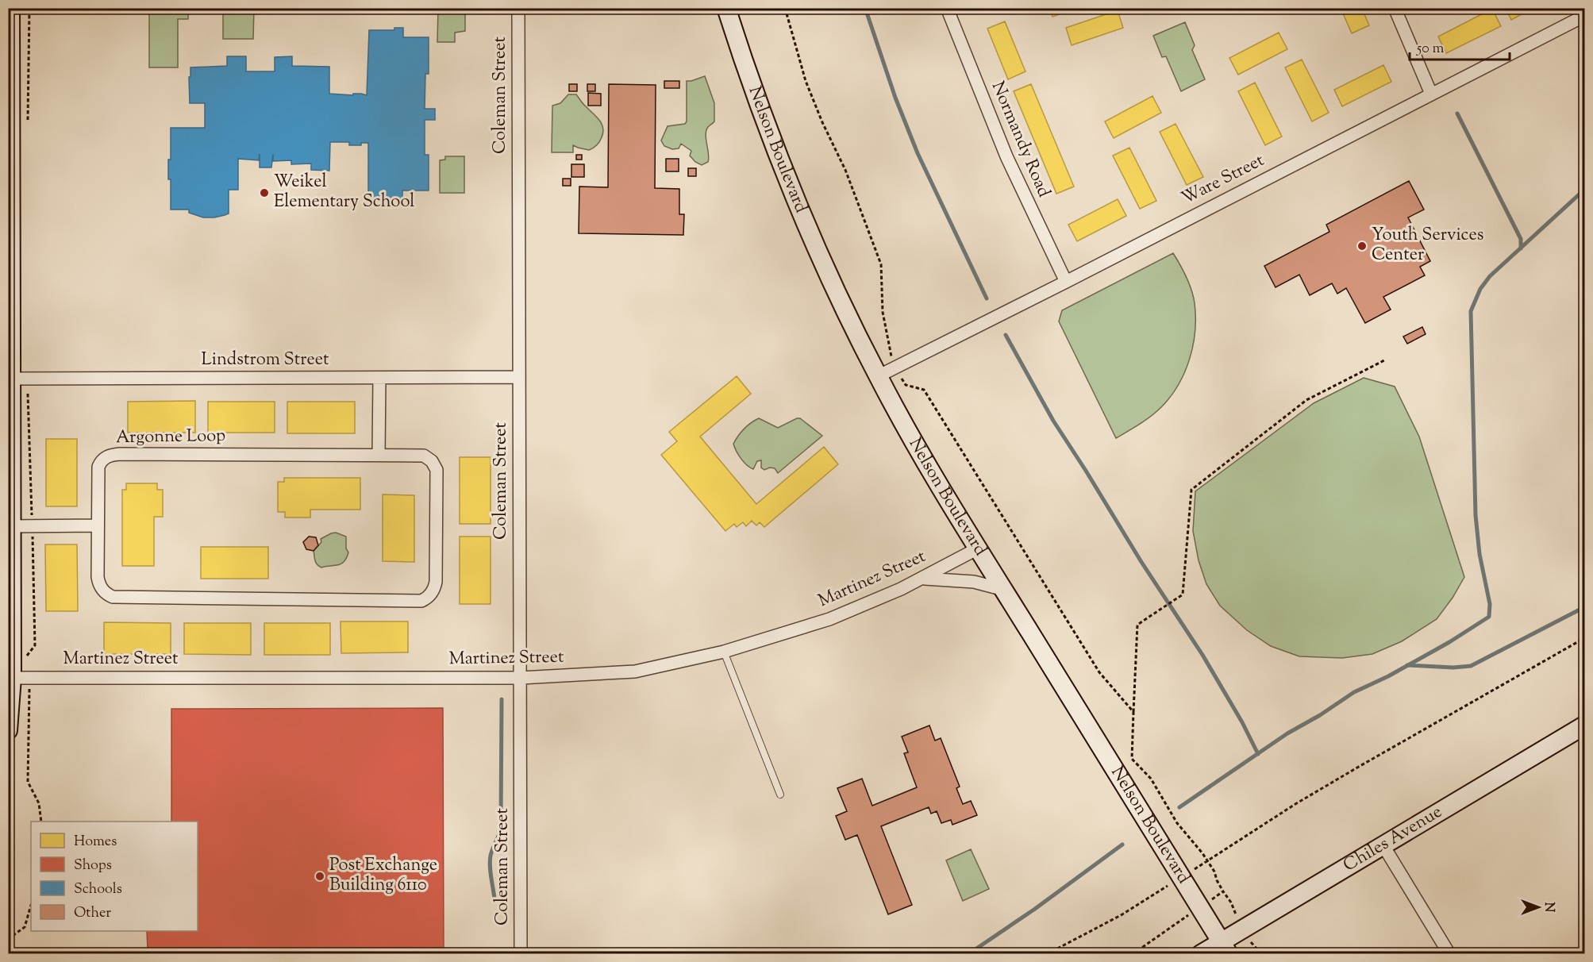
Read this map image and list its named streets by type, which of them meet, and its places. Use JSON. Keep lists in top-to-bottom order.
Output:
{
  "streets": {
    "street": [
      "Coleman Street",
      "Normandy Road",
      "Nelson Boulevard",
      "Ware Street",
      "Lindstrom Street",
      "Argonne Loop",
      "Martinez Street",
      "Chiles Avenue"
    ]
  },
  "crossings": [
    ["Coleman Street", "Lindstrom Street"],
    ["Coleman Street", "Martinez Street"],
    ["Normandy Road", "Ware Street"],
    ["Nelson Boulevard", "Ware Street"],
    ["Nelson Boulevard", "Martinez Street"],
    ["Nelson Boulevard", "Chiles Avenue"]
  ],
  "places": ["Weikel Elementary School", "Youth Services Center", "Post Exchange Building 6110"],
  "legend": [
    "Homes",
    "Shops",
    "Schools",
    "Other"
  ],
  "scale_bar": "50 m",
  "north": "right"
}
